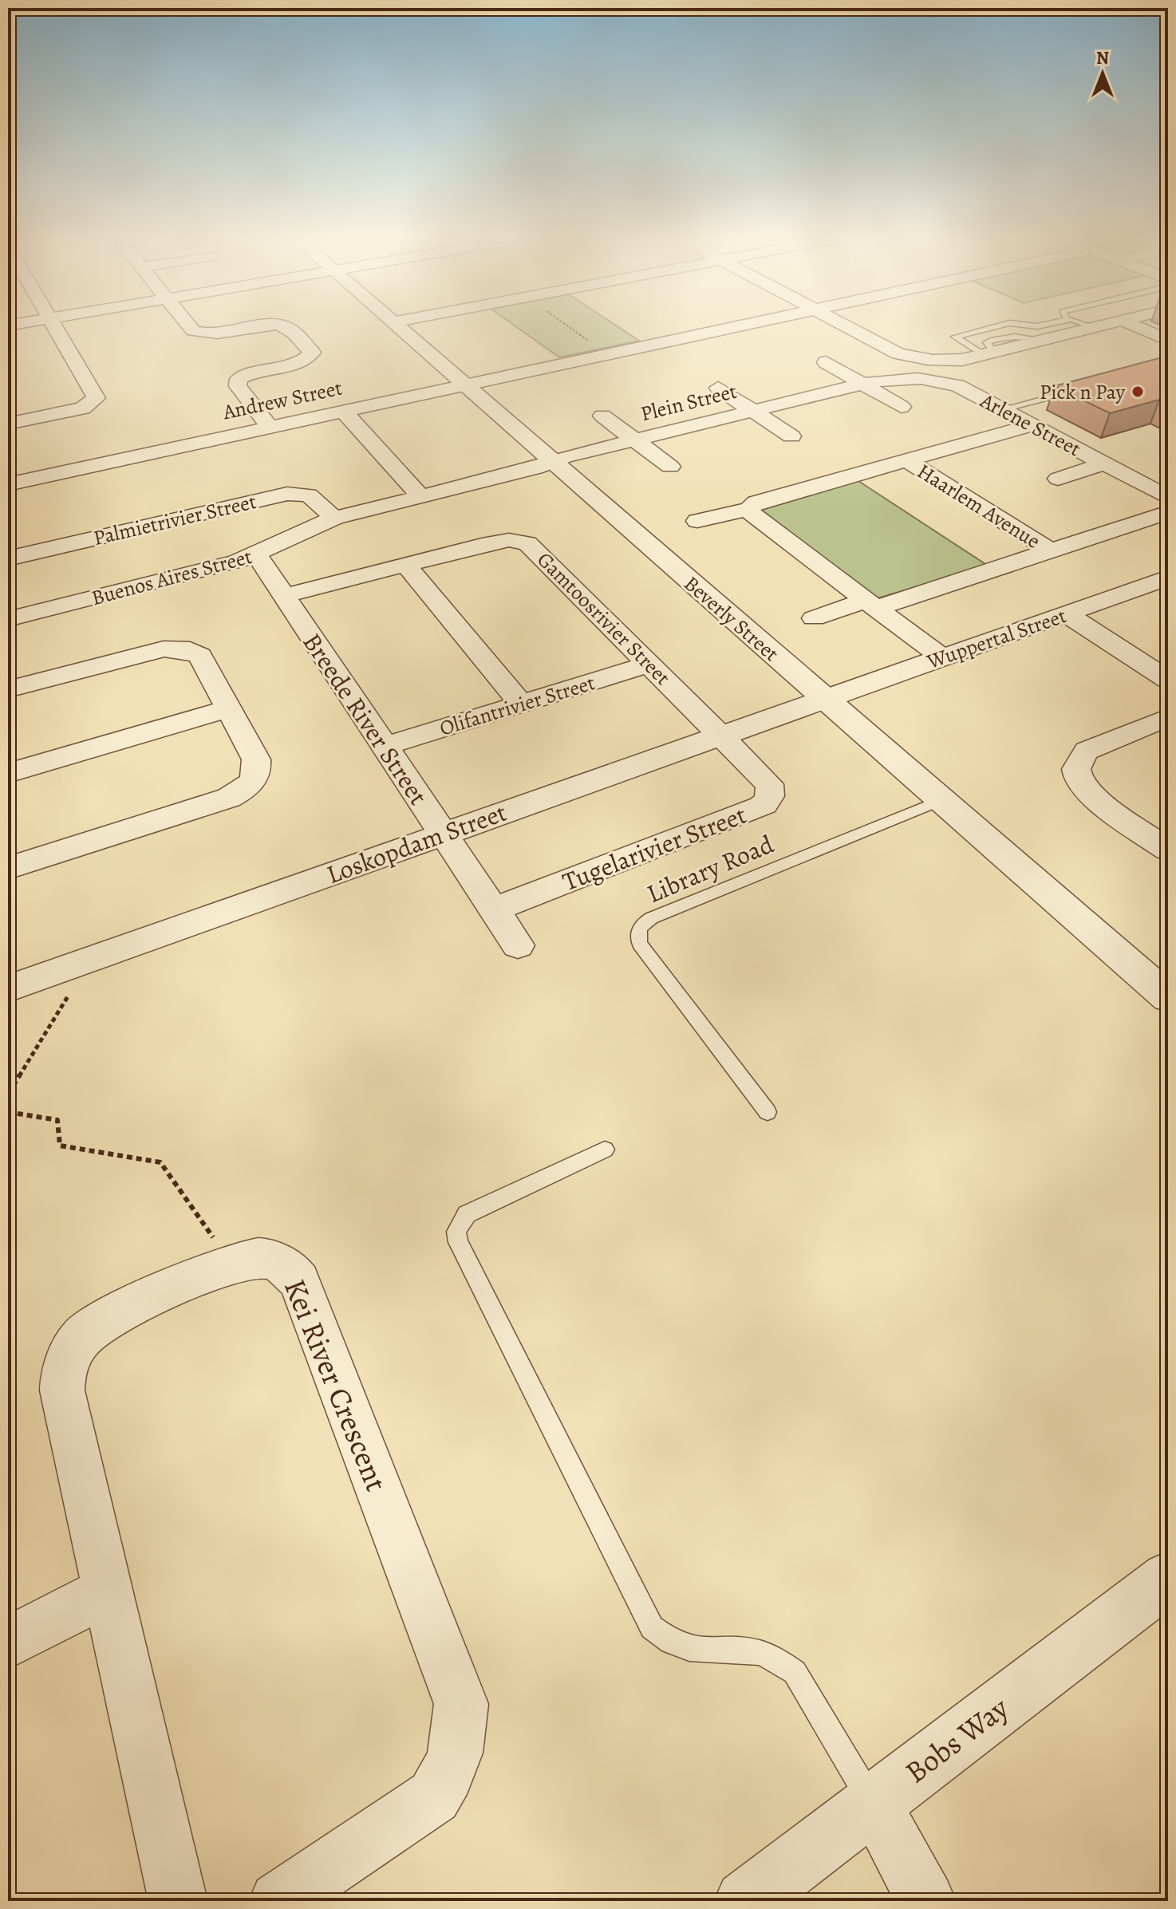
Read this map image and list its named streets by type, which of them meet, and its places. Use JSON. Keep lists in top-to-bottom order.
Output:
{
  "streets": {
    "street": [
      "Andrew Street",
      "Plein Street",
      "Arlene Street",
      "Haarlem Avenue",
      "Palmietrivier Street",
      "Buenos Aires Street",
      "Gamtoosrivier Street",
      "Beverly Street",
      "Wuppertal Street",
      "Olifantrivier Street",
      "Breede River Street",
      "Loskopdam Street",
      "Tugelarivier Street",
      "Kei River Crescent",
      "Bobs Way"
    ],
    "lane": ["Library Road"]
  },
  "crossings": [
    ["Andrew Street", "Beverly Street"],
    ["Plein Street", "Arlene Street"],
    ["Plein Street", "Buenos Aires Street"],
    ["Plein Street", "Beverly Street"],
    ["Palmietrivier Street", "Buenos Aires Street"],
    ["Buenos Aires Street", "Beverly Street"],
    ["Buenos Aires Street", "Breede River Street"],
    ["Gamtoosrivier Street", "Olifantrivier Street"],
    ["Gamtoosrivier Street", "Breede River Street"],
    ["Gamtoosrivier Street", "Loskopdam Street"],
    ["Gamtoosrivier Street", "Tugelarivier Street"],
    ["Beverly Street", "Wuppertal Street"],
    ["Beverly Street", "Loskopdam Street"],
    ["Beverly Street", "Library Road"],
    ["Wuppertal Street", "Loskopdam Street"],
    ["Olifantrivier Street", "Breede River Street"],
    ["Breede River Street", "Loskopdam Street"],
    ["Breede River Street", "Tugelarivier Street"],
    ["Loskopdam Street", "Tugelarivier Street"]
  ],
  "places": ["Pick n Pay"],
  "north": "top"
}
